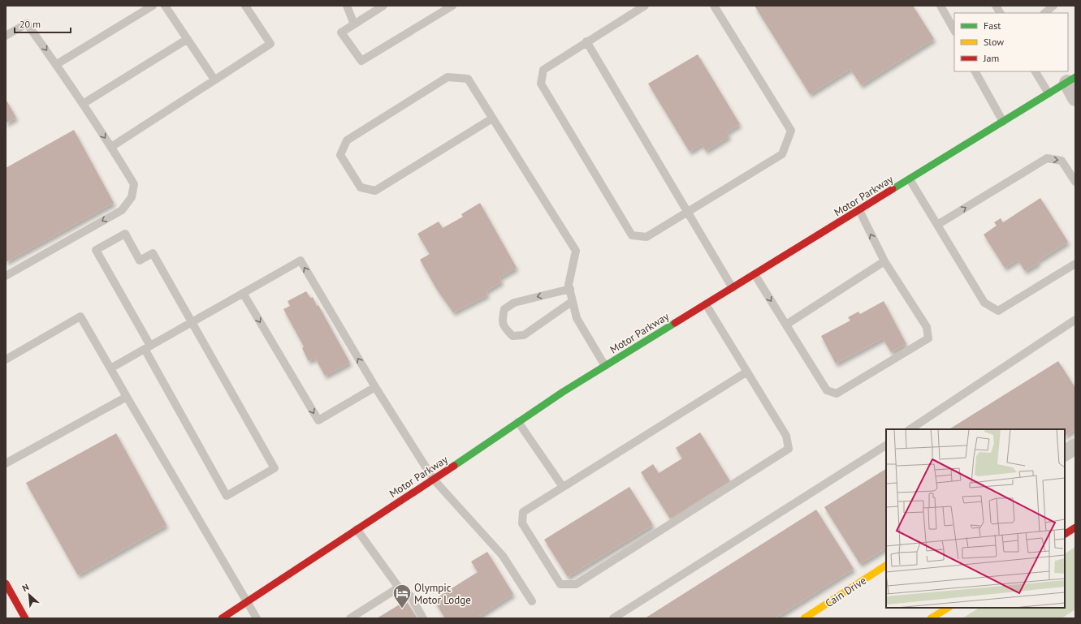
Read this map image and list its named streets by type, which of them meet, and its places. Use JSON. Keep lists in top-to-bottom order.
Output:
{
  "streets": {
    "main road": ["Motor Parkway", "Cain Drive"]
  },
  "places": {
    "hotel": ["Olympic Motor Lodge"]
  },
  "legend": ["Fast", "Slow", "Jam"],
  "scale_bar": "20 m",
  "north": "top left"
}
